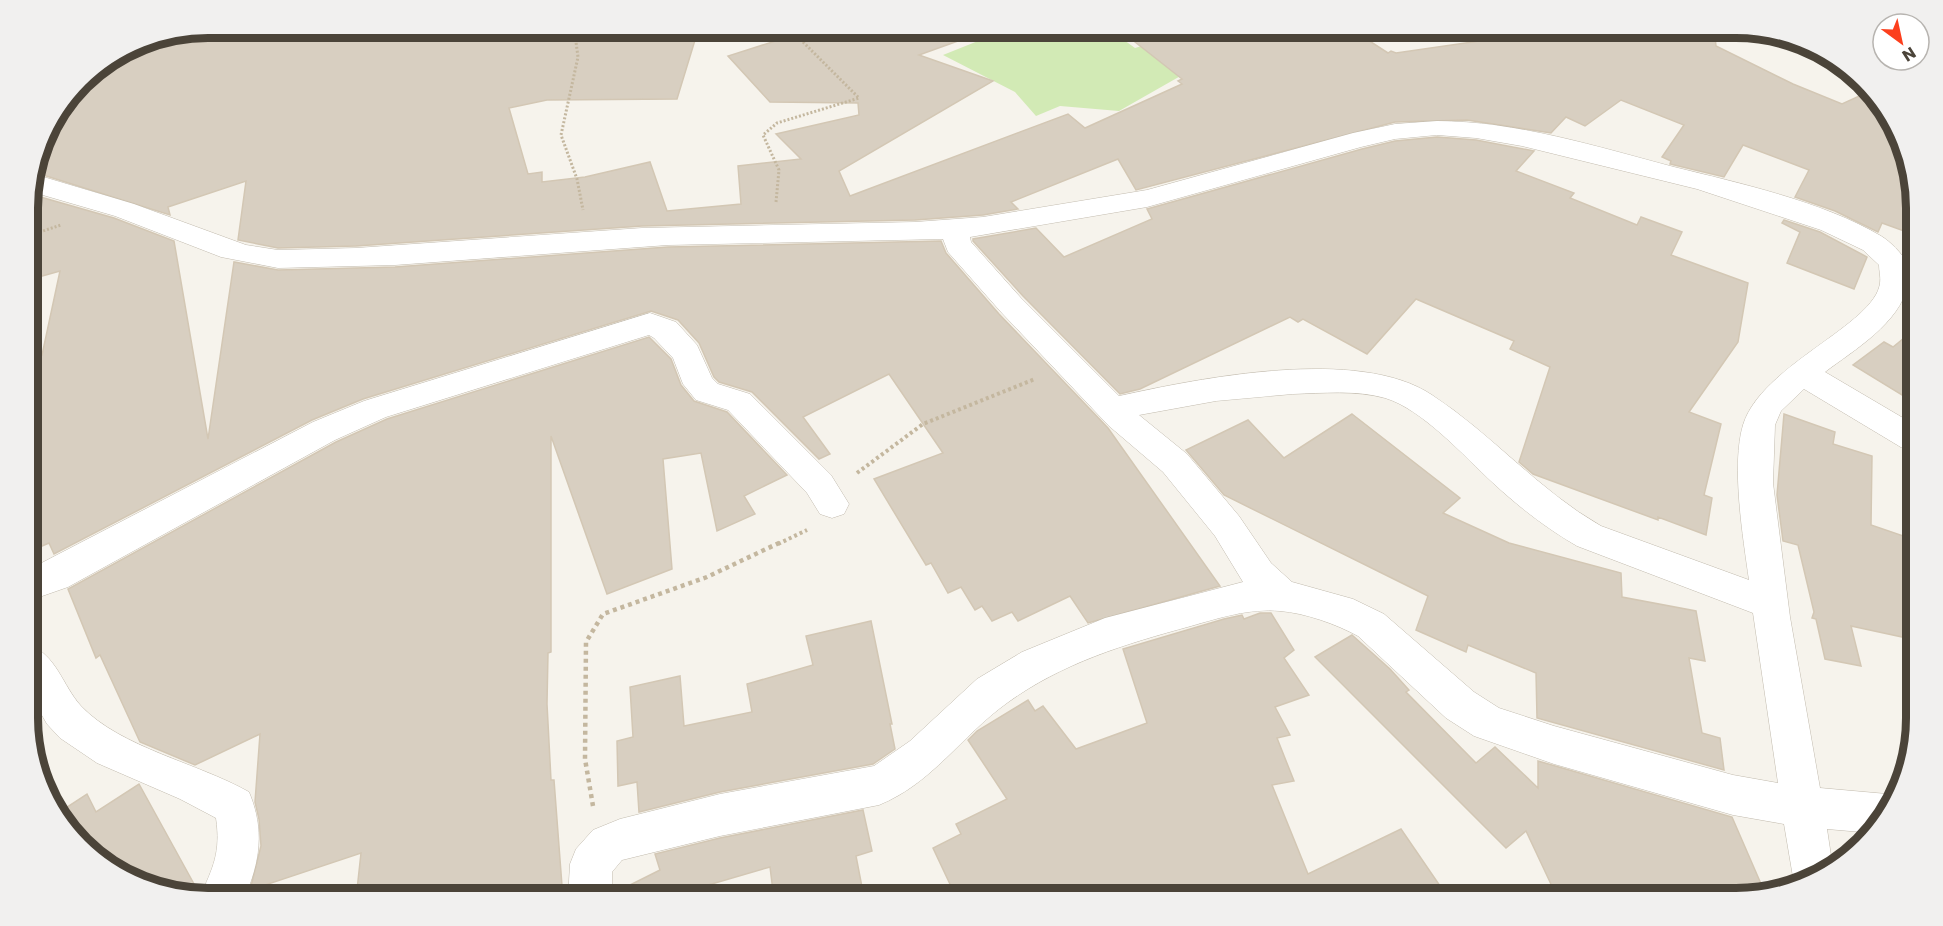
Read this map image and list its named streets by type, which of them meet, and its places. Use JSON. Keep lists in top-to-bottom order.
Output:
{
  "north": "bottom right"
}
